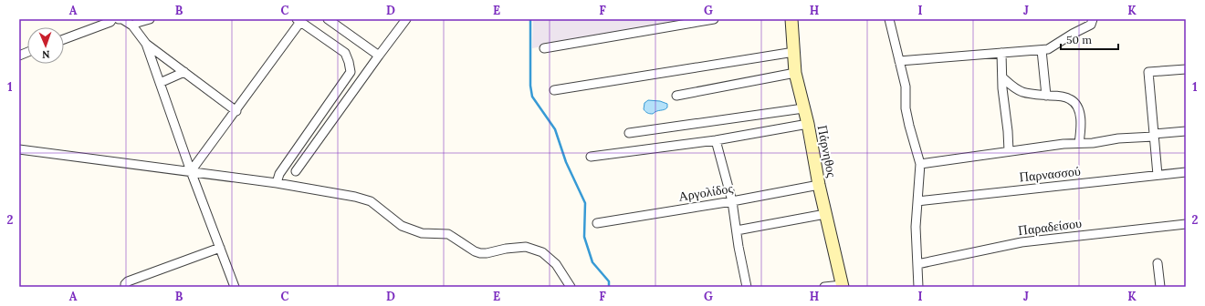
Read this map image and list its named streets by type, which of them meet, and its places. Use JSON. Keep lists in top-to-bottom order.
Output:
{
  "streets": {
    "main road": ["Πάρνηθος"],
    "street": ["Παρνασσού", "Αργολίδος", "Παραδείσου"]
  },
  "crossings": [
    ["Πάρνηθος", "Αργολίδος"]
  ],
  "scale_bar": "50 m",
  "north": "bottom",
  "grid": {
    "columns": [
      "A",
      "B",
      "C",
      "D",
      "E",
      "F",
      "G",
      "H",
      "I",
      "J",
      "K"
    ],
    "rows": ["1", "2"]
  }
}
